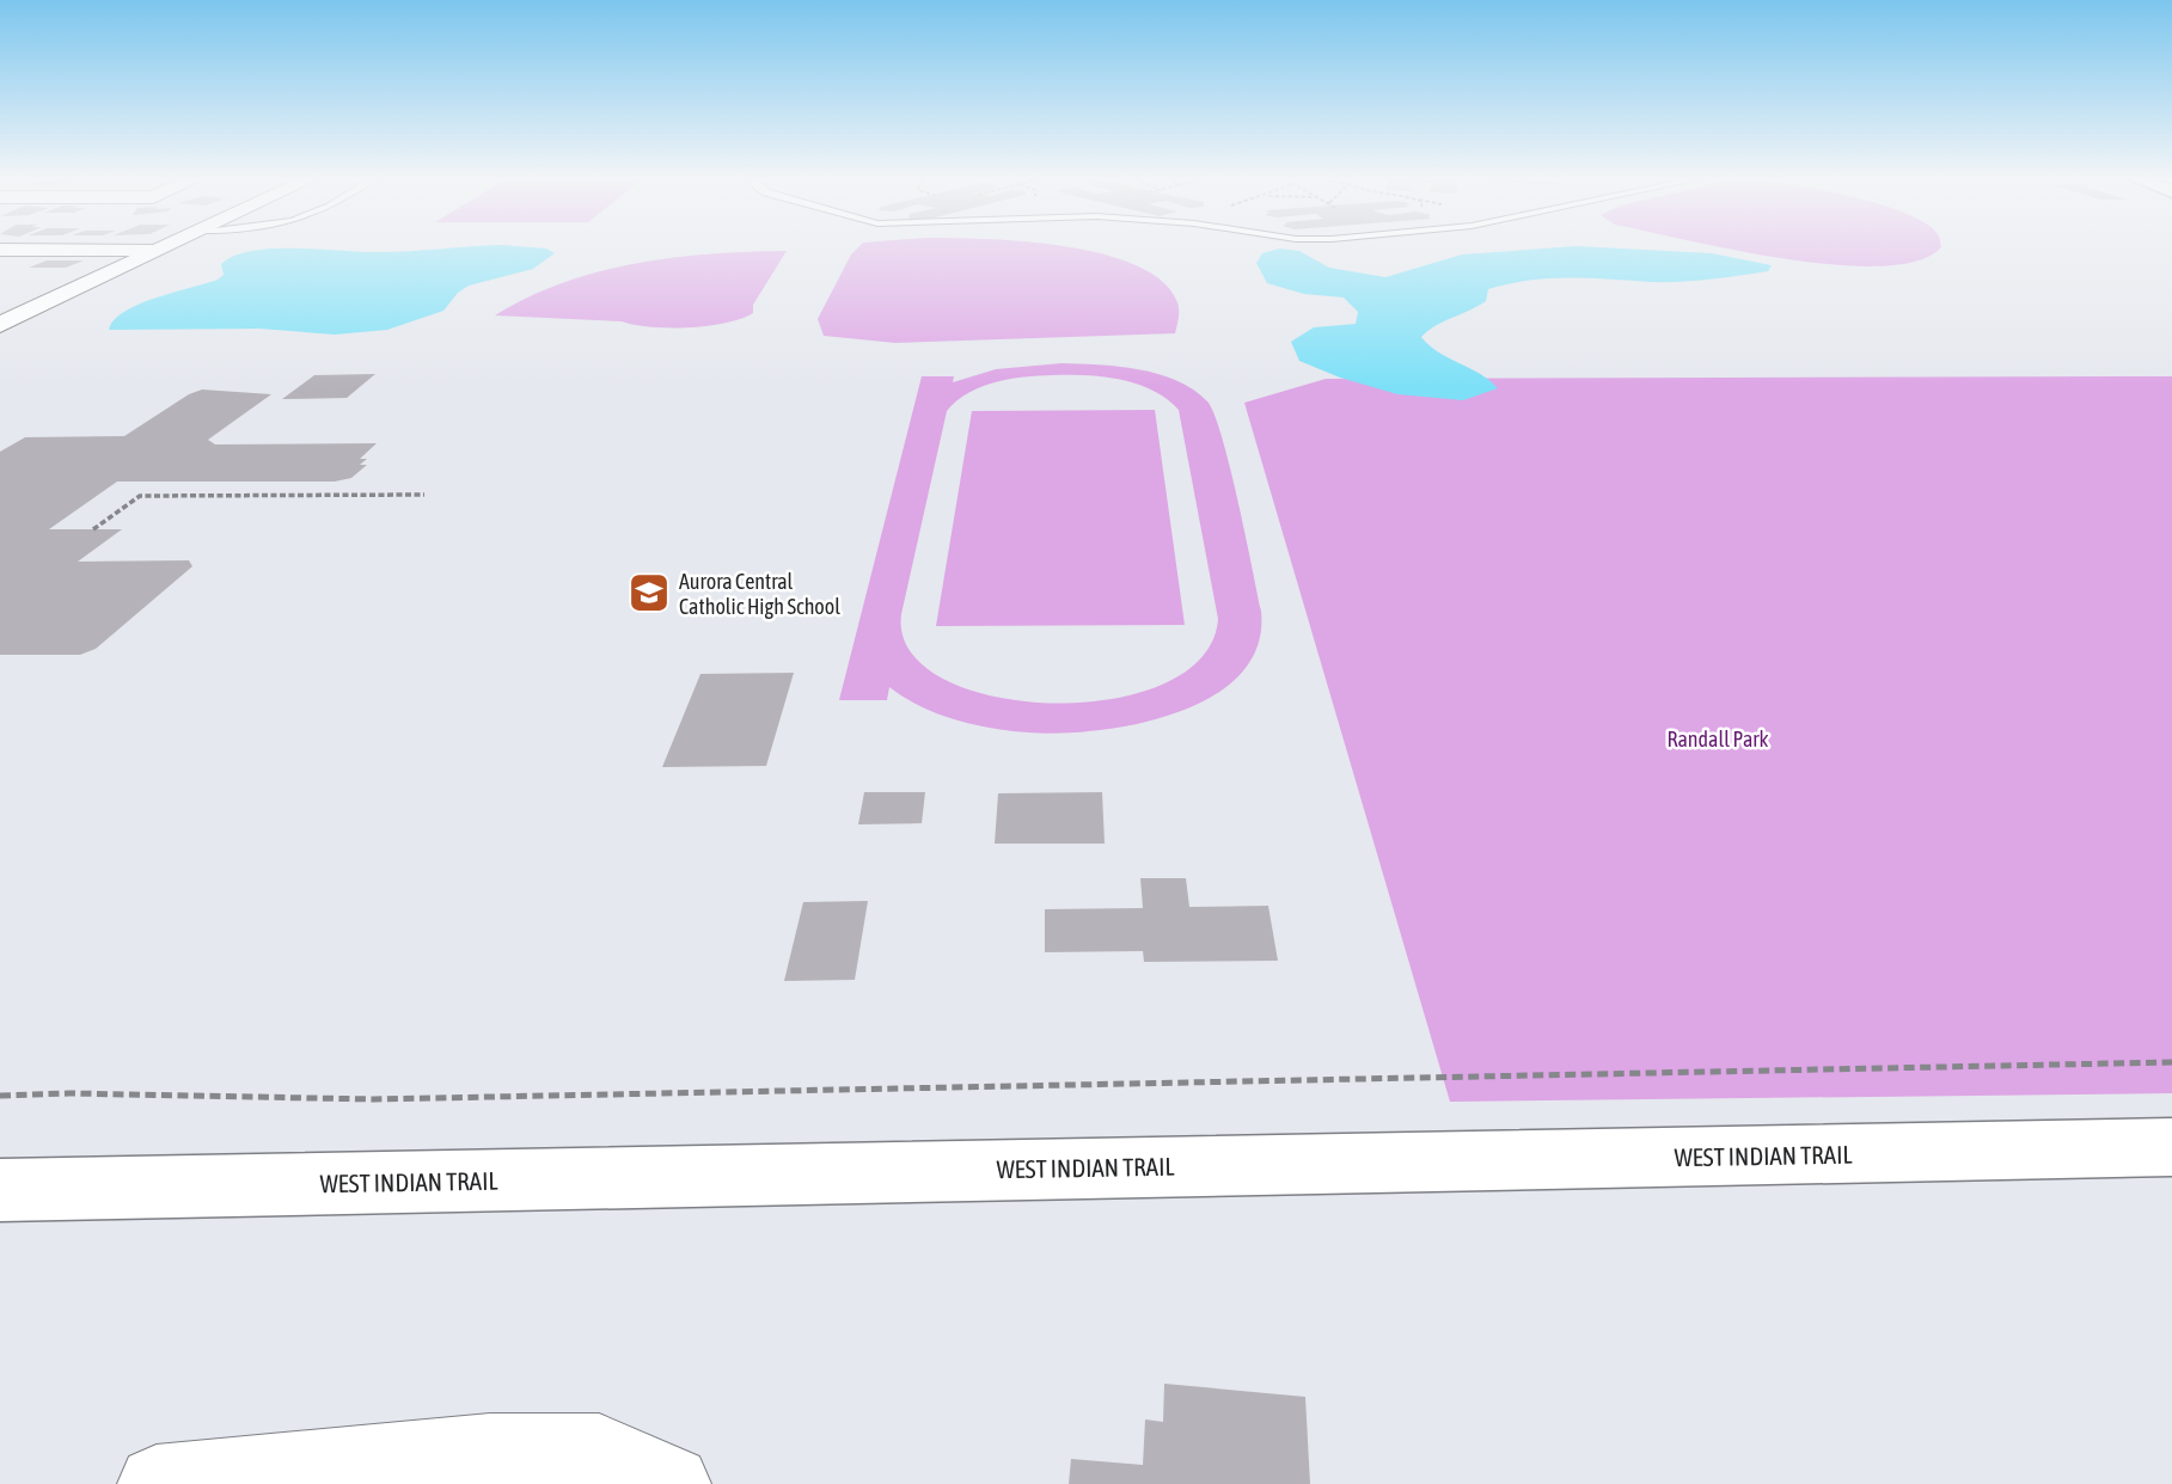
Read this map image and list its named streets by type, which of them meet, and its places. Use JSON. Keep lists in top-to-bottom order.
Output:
{
  "streets": {
    "main road": ["WEST INDIAN TRAIL"]
  },
  "parks": ["Randall Park"],
  "places": {
    "school or university": ["Aurora Central Catholic High School"]
  }
}
